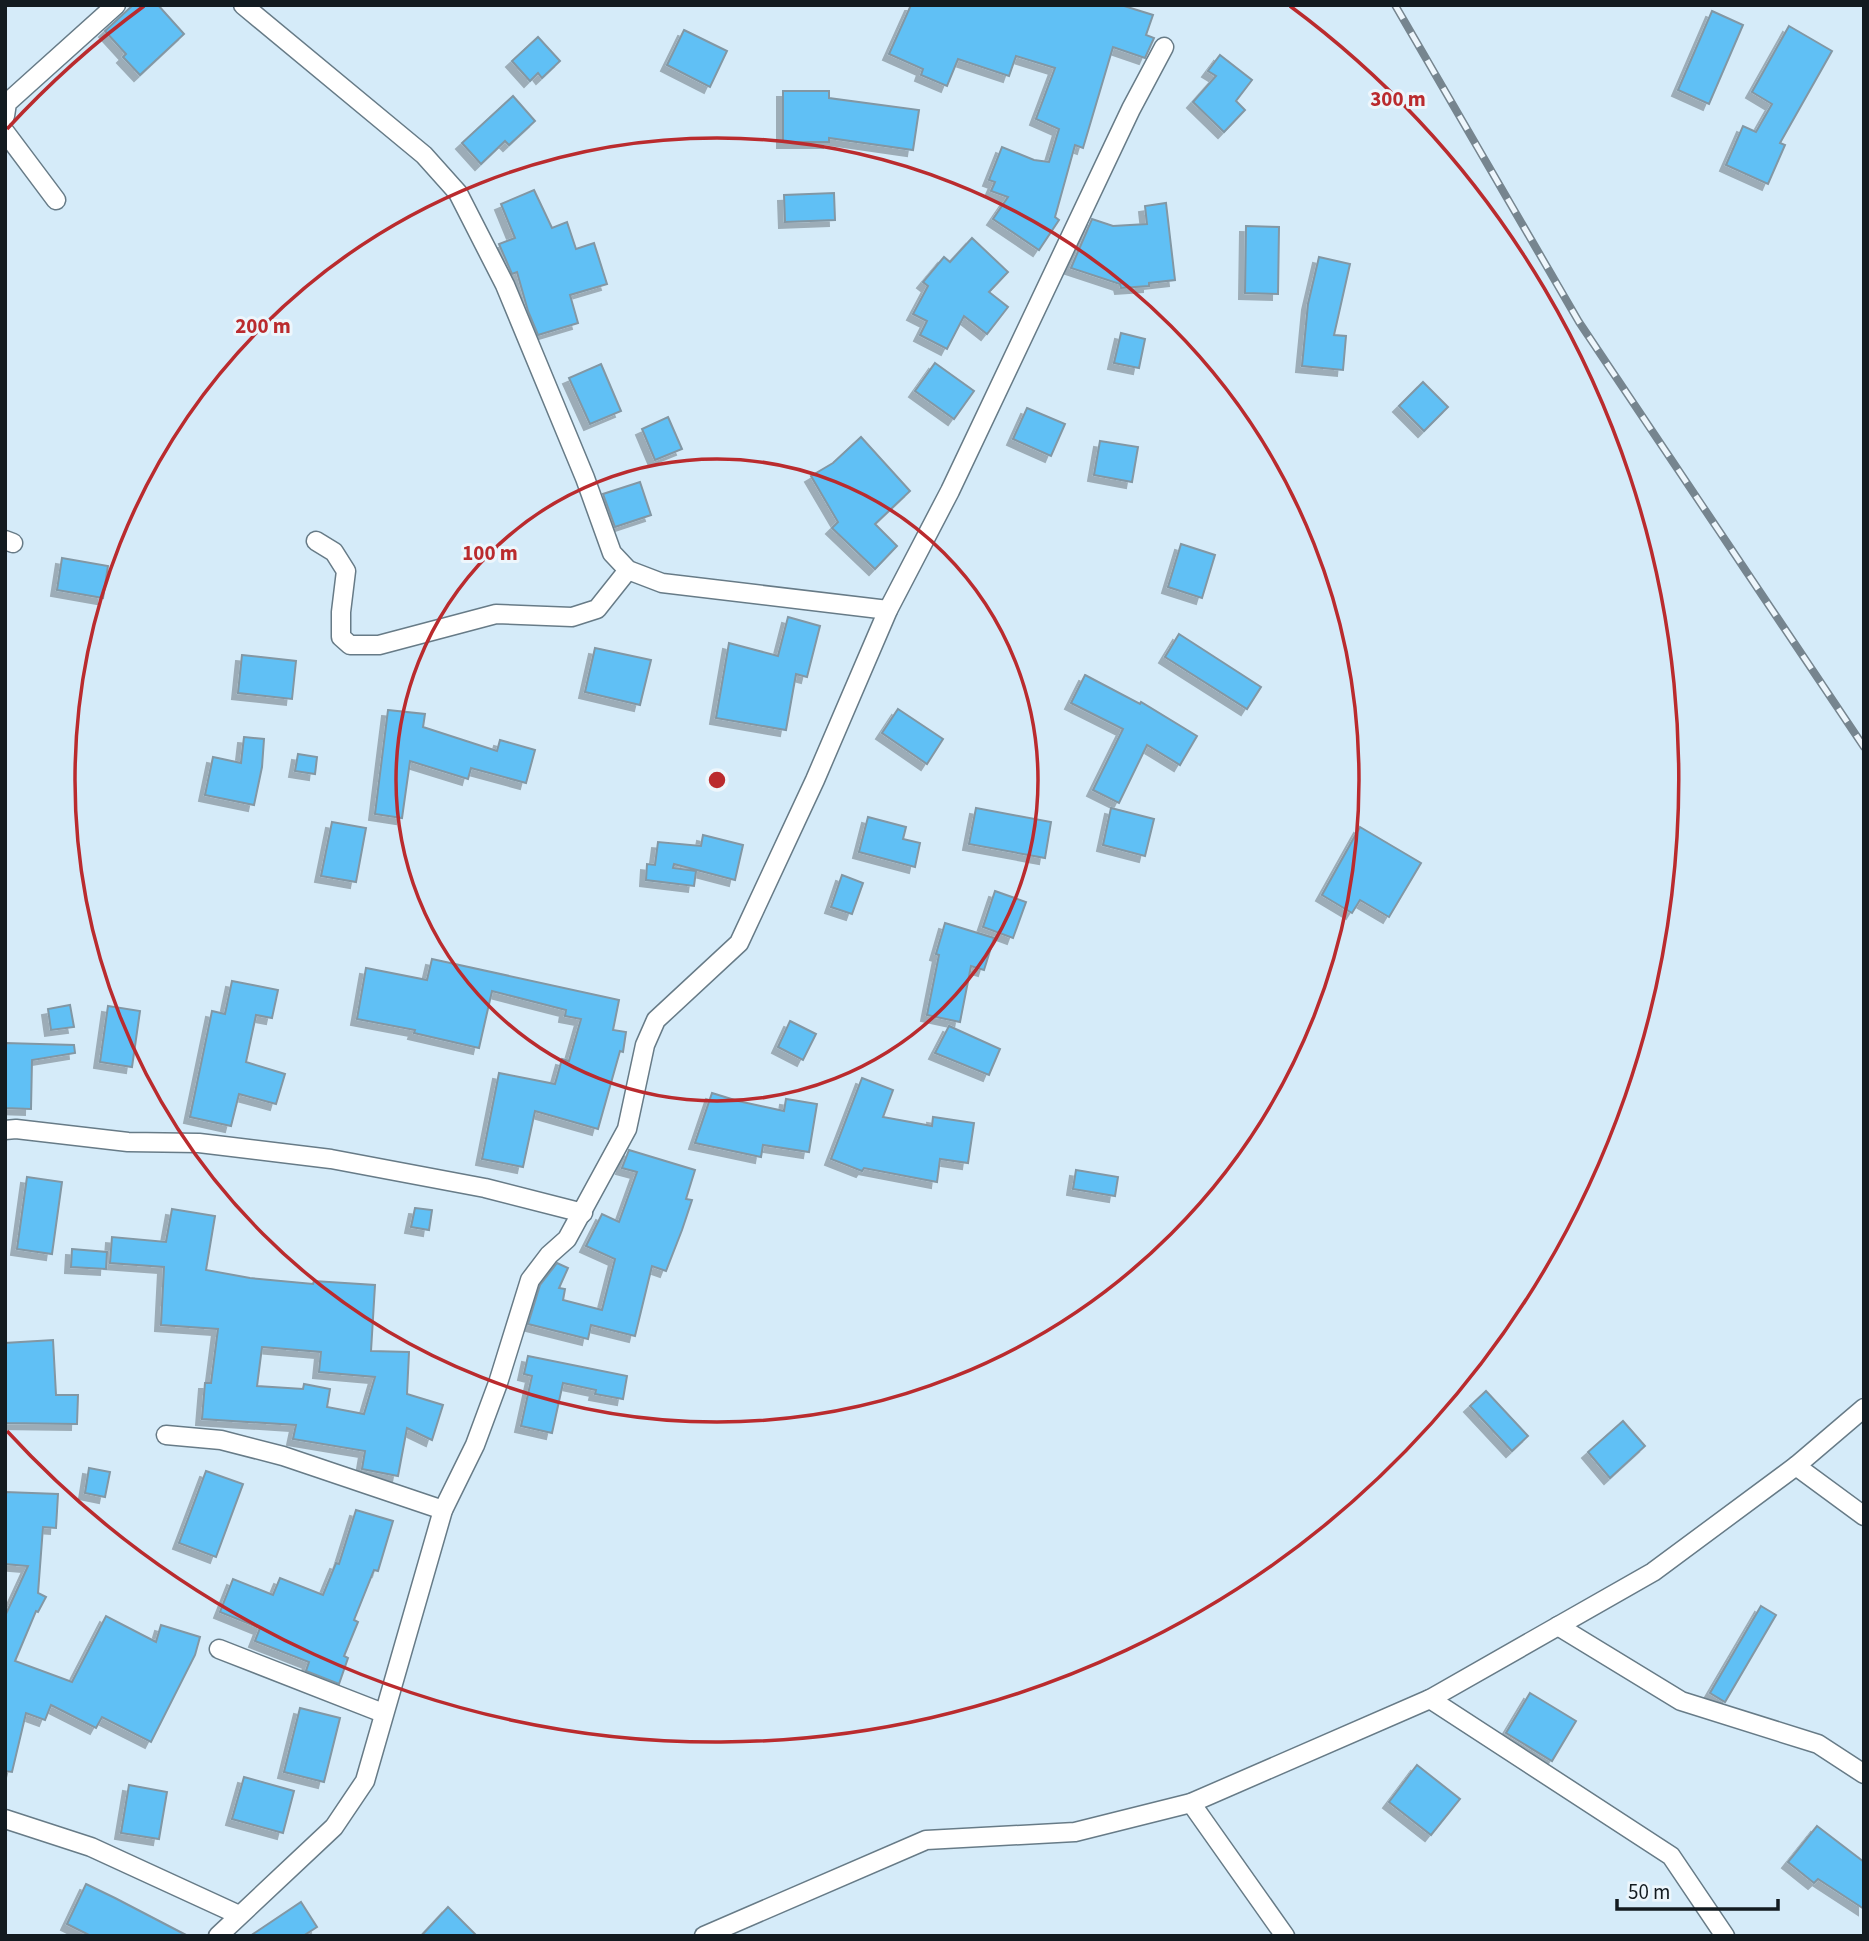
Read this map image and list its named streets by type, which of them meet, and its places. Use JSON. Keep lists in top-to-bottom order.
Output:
{
  "scale_bar": "50 m",
  "rings": ["300 m", "200 m", "100 m"]
}
